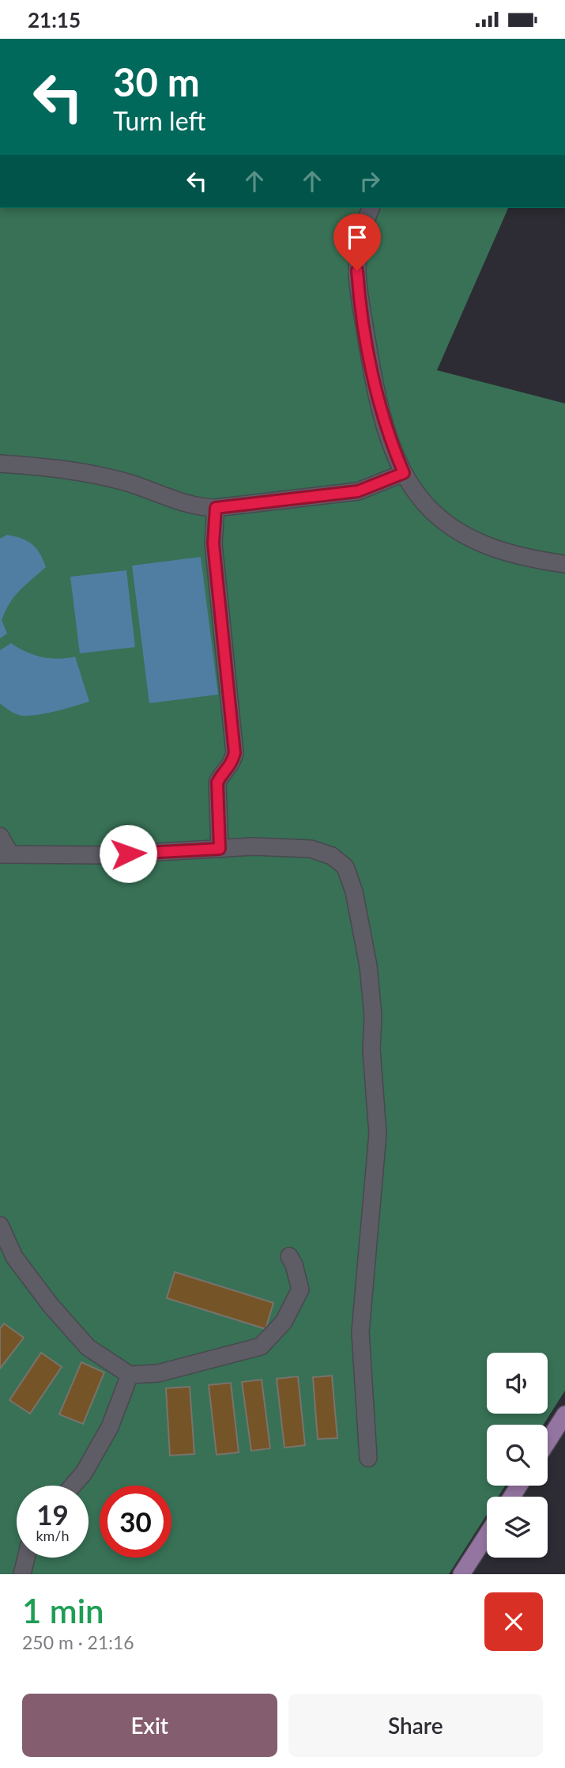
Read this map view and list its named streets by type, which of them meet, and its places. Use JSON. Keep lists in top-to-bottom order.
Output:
{
  "page": {
    "status": "21:15",
    "turn": ["30 m", "Turn left"],
    "speed": "19 km/h",
    "limit": "30",
    "heading": ["1 min", "250 m · 21:16"],
    "buttons": ["Exit", "Share"]
  }
}
